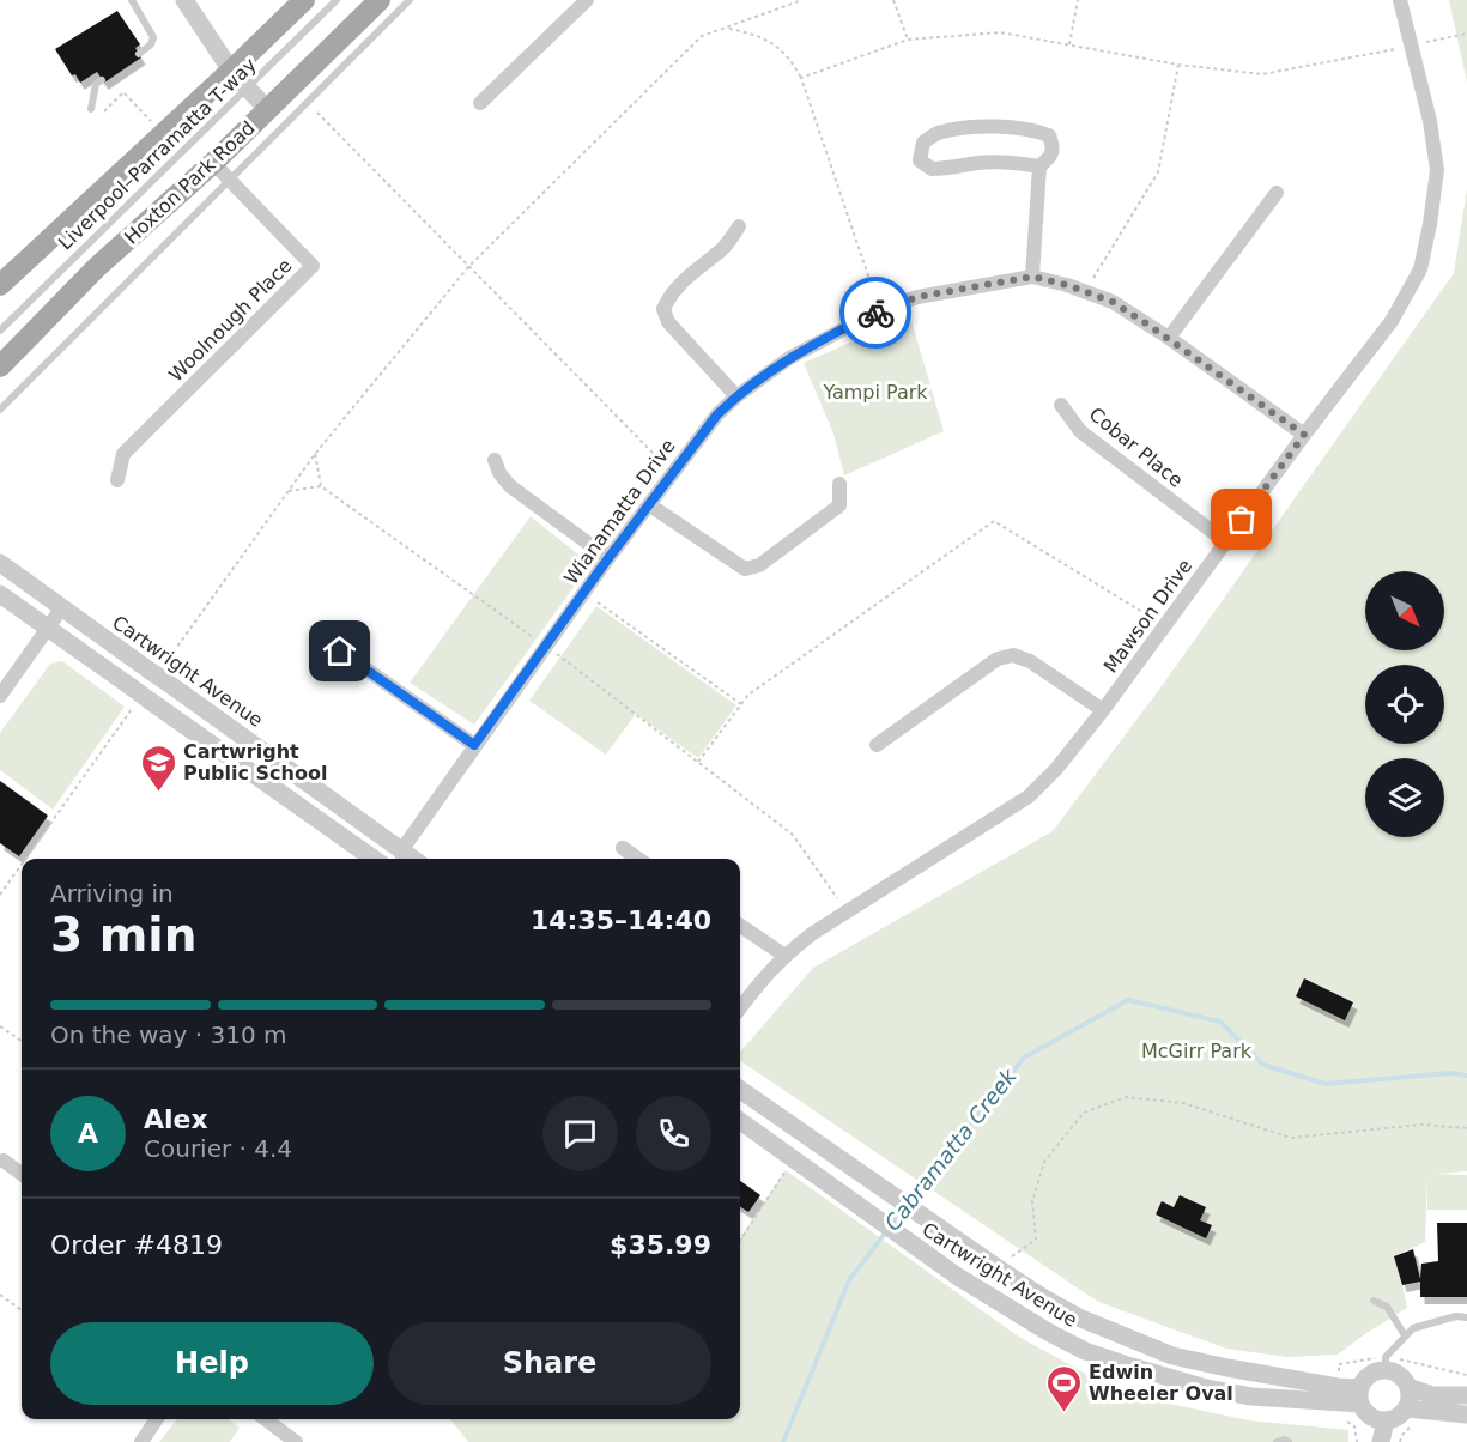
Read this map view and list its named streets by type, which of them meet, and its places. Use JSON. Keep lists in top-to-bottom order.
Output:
{
  "streets": {
    "main road": ["Hoxton Park Road"],
    "street": [
      "Woolnough Place",
      "Cobar Place",
      "Wianamatta Drive",
      "Mawson Drive",
      "Cartwright Avenue"
    ],
    "lane": ["Liverpool–Parramatta T-way"]
  },
  "crossings": [
    ["Hoxton Park Road", "Woolnough Place"],
    ["Cobar Place", "Mawson Drive"],
    ["Wianamatta Drive", "Mawson Drive"],
    ["Wianamatta Drive", "Cartwright Avenue"]
  ],
  "water": ["Cabramatta Creek"],
  "parks": ["Yampi Park", "McGirr Park"],
  "places": {
    "school or university": ["Cartwright Public School"],
    "sports": ["Edwin Wheeler Oval"]
  },
  "north": "bottom right",
  "page": {
    "heading": ["3 min", "Arriving in", "14:35–14:40"],
    "panel": [
      "Alex",
      "Courier · 4.4",
      "Order #4819",
      "$35.99"
    ],
    "bar": "On the way · 310 m",
    "round": "A",
    "buttons": ["Help", "Share"]
  }
}
